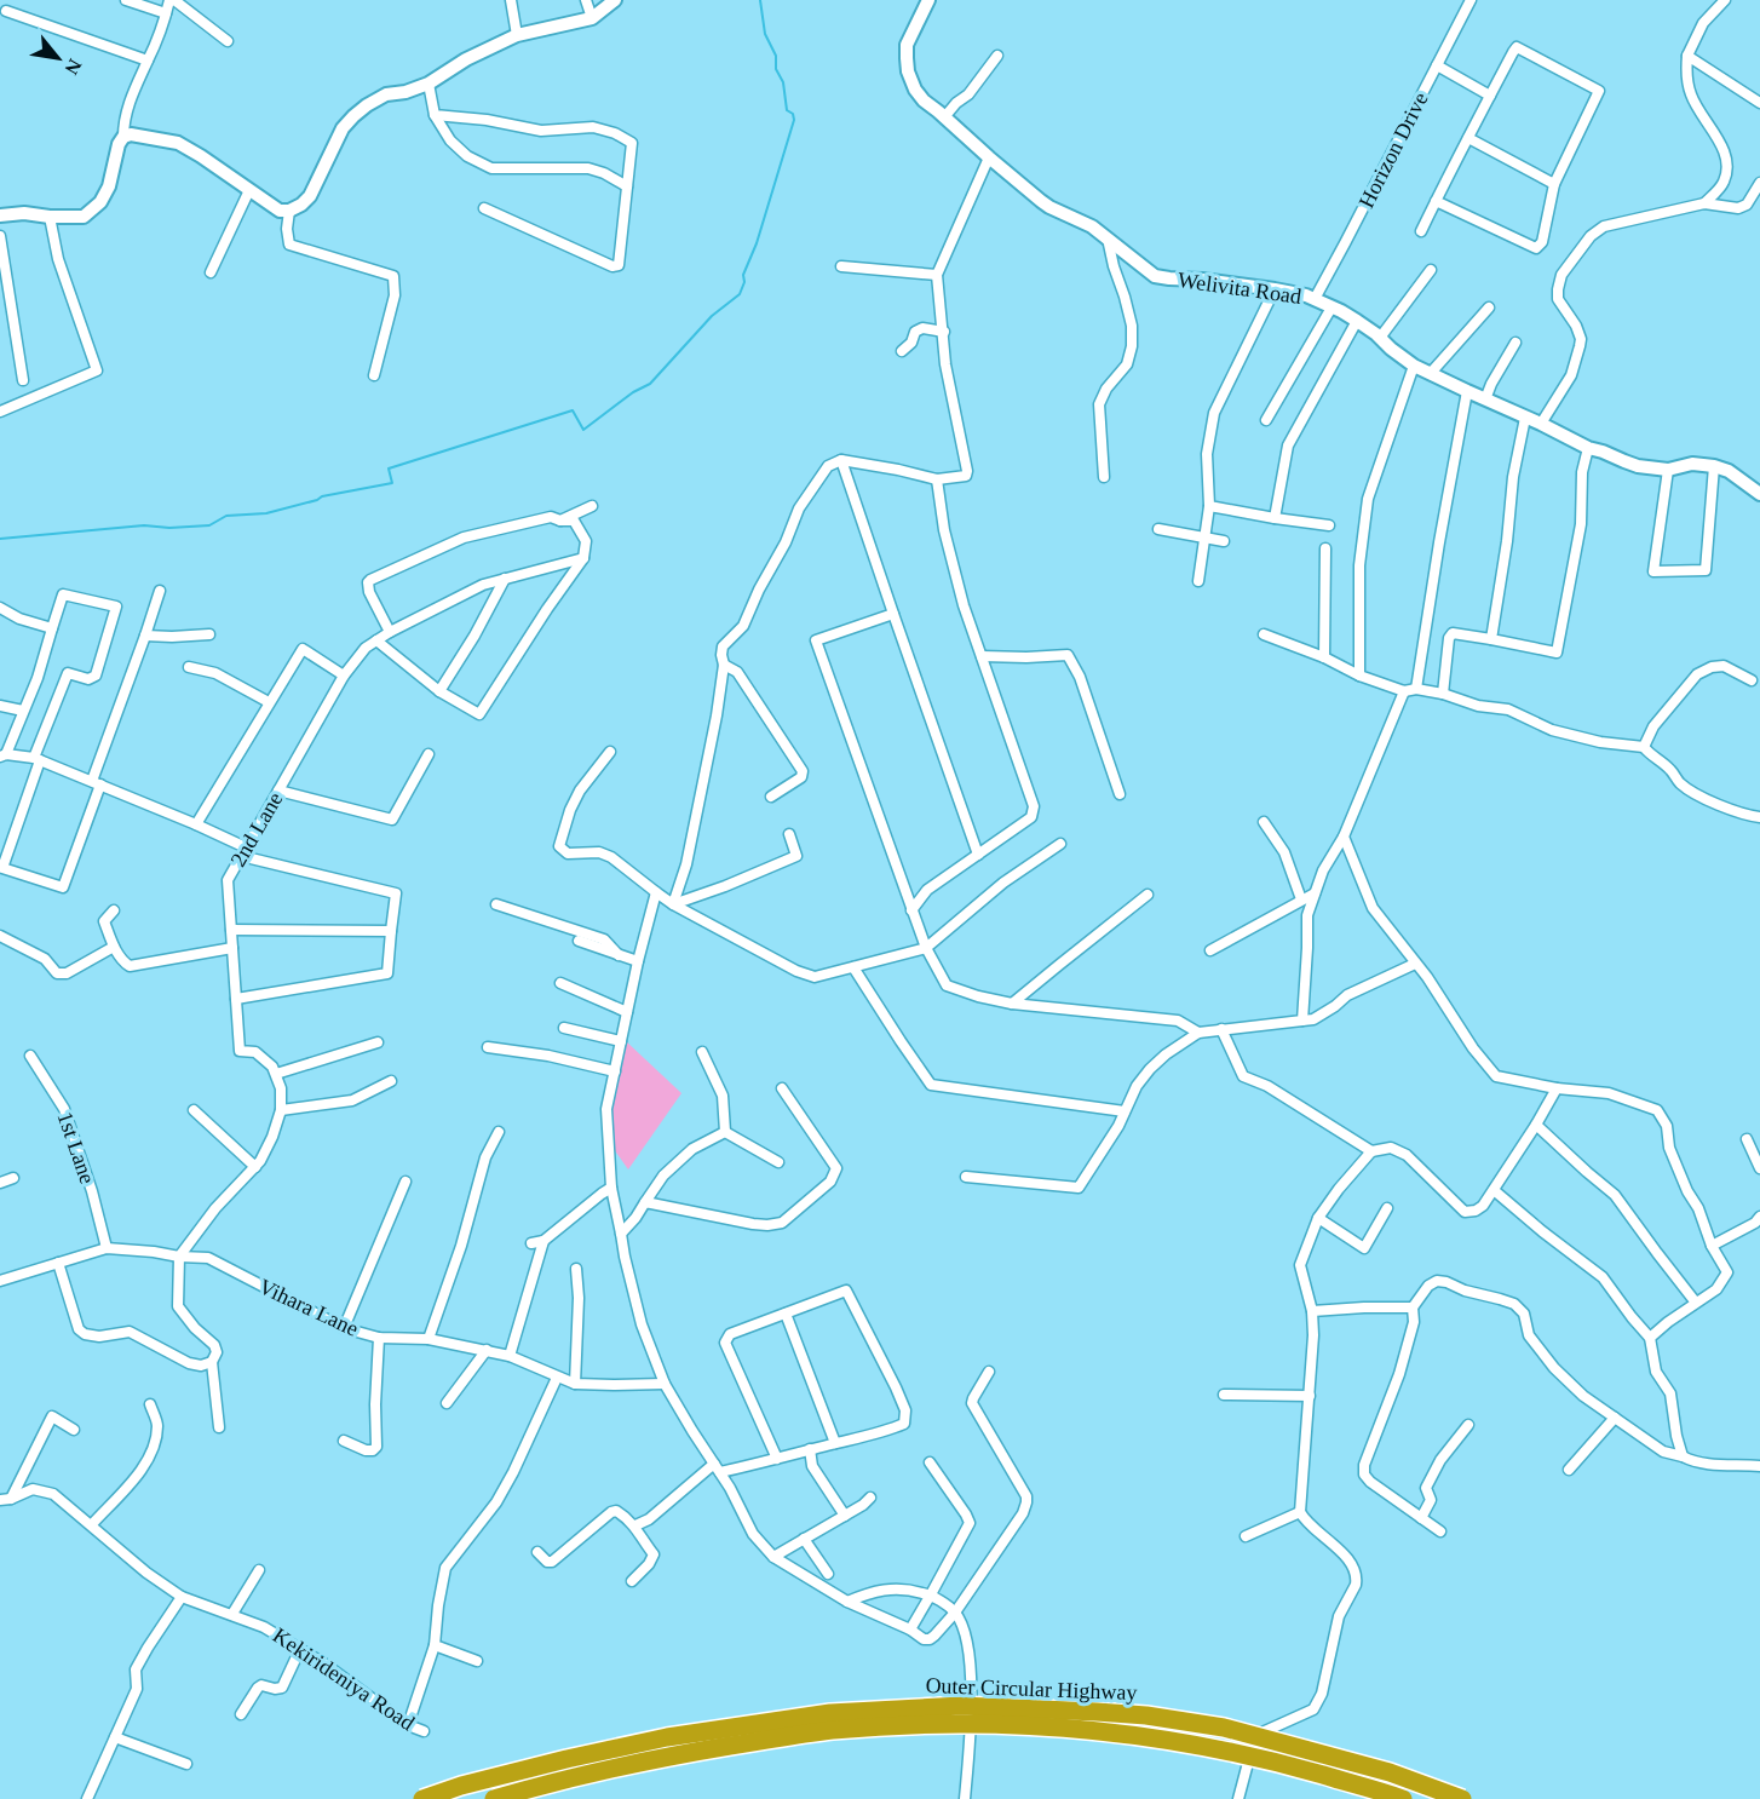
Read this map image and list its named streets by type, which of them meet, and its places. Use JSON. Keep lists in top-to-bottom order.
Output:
{
  "streets": {
    "highway": ["Outer Circular Highway"],
    "street": [
      "Horizon Drive",
      "Welivita Road",
      "2nd Lane",
      "1st Lane",
      "Vihara Lane",
      "Kekirideniya Road"
    ]
  },
  "crossings": [
    ["Horizon Drive", "Welivita Road"],
    ["1st Lane", "Vihara Lane"]
  ],
  "north": "bottom right"
}
